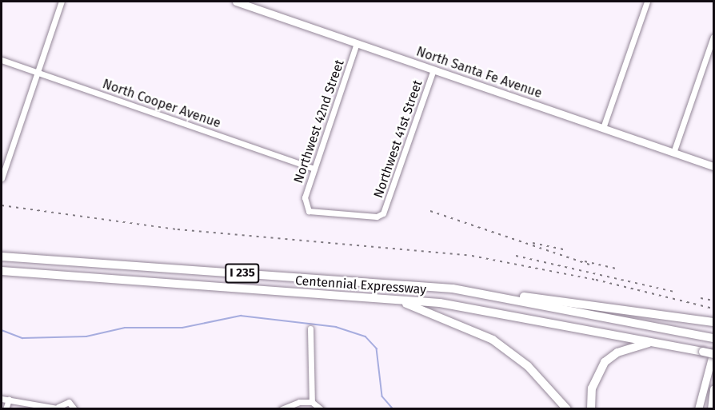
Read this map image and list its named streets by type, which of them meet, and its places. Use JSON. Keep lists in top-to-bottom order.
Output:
{
  "streets": {
    "highway": ["I 235", "Centennial Expressway"],
    "main road": ["North Santa Fe Avenue"],
    "street": ["North Cooper Avenue", "Northwest 42nd Street", "Northwest 41st Street"]
  },
  "crossings": [
    ["North Santa Fe Avenue", "Northwest 42nd Street"],
    ["North Santa Fe Avenue", "Northwest 41st Street"],
    ["North Cooper Avenue", "Northwest 42nd Street"],
    ["Northwest 42nd Street", "Northwest 41st Street"]
  ]
}
